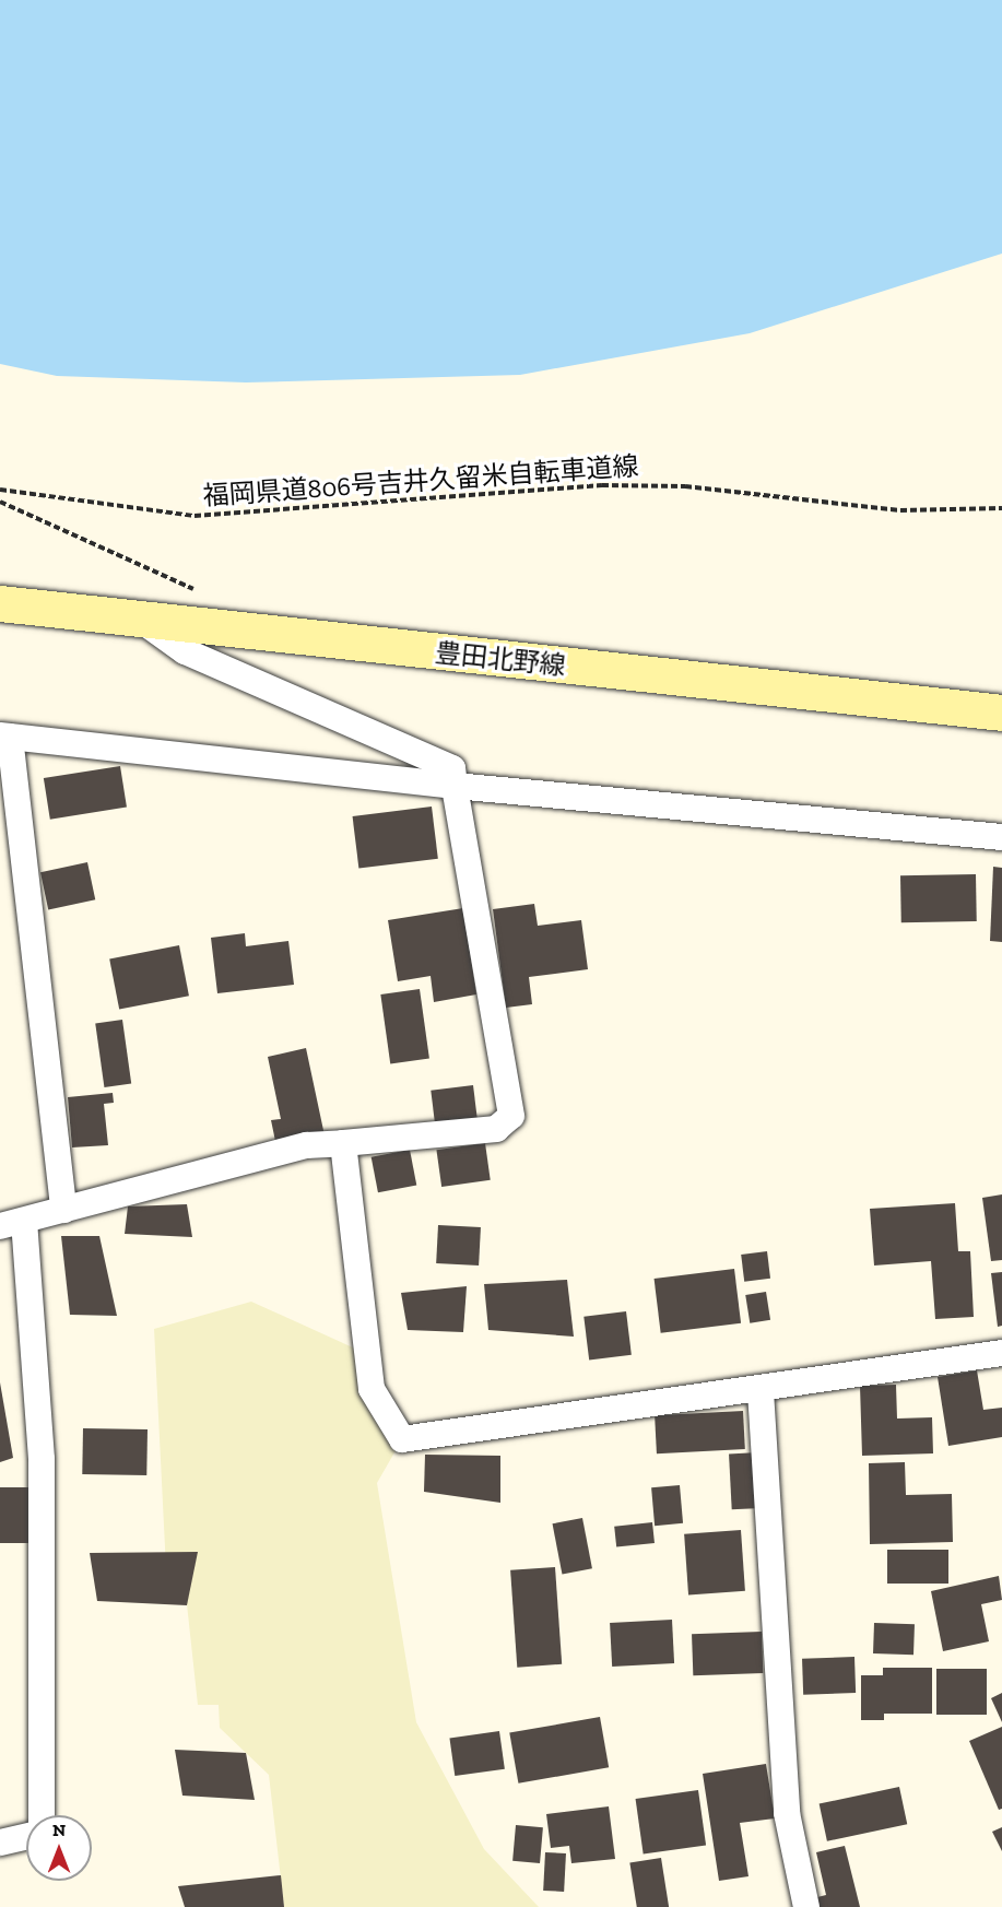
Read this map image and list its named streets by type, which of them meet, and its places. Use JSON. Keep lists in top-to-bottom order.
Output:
{
  "streets": {
    "main road": ["豊田北野線"],
    "path": ["福岡県道806号吉井久留米自転車道線"]
  },
  "north": "top"
}
